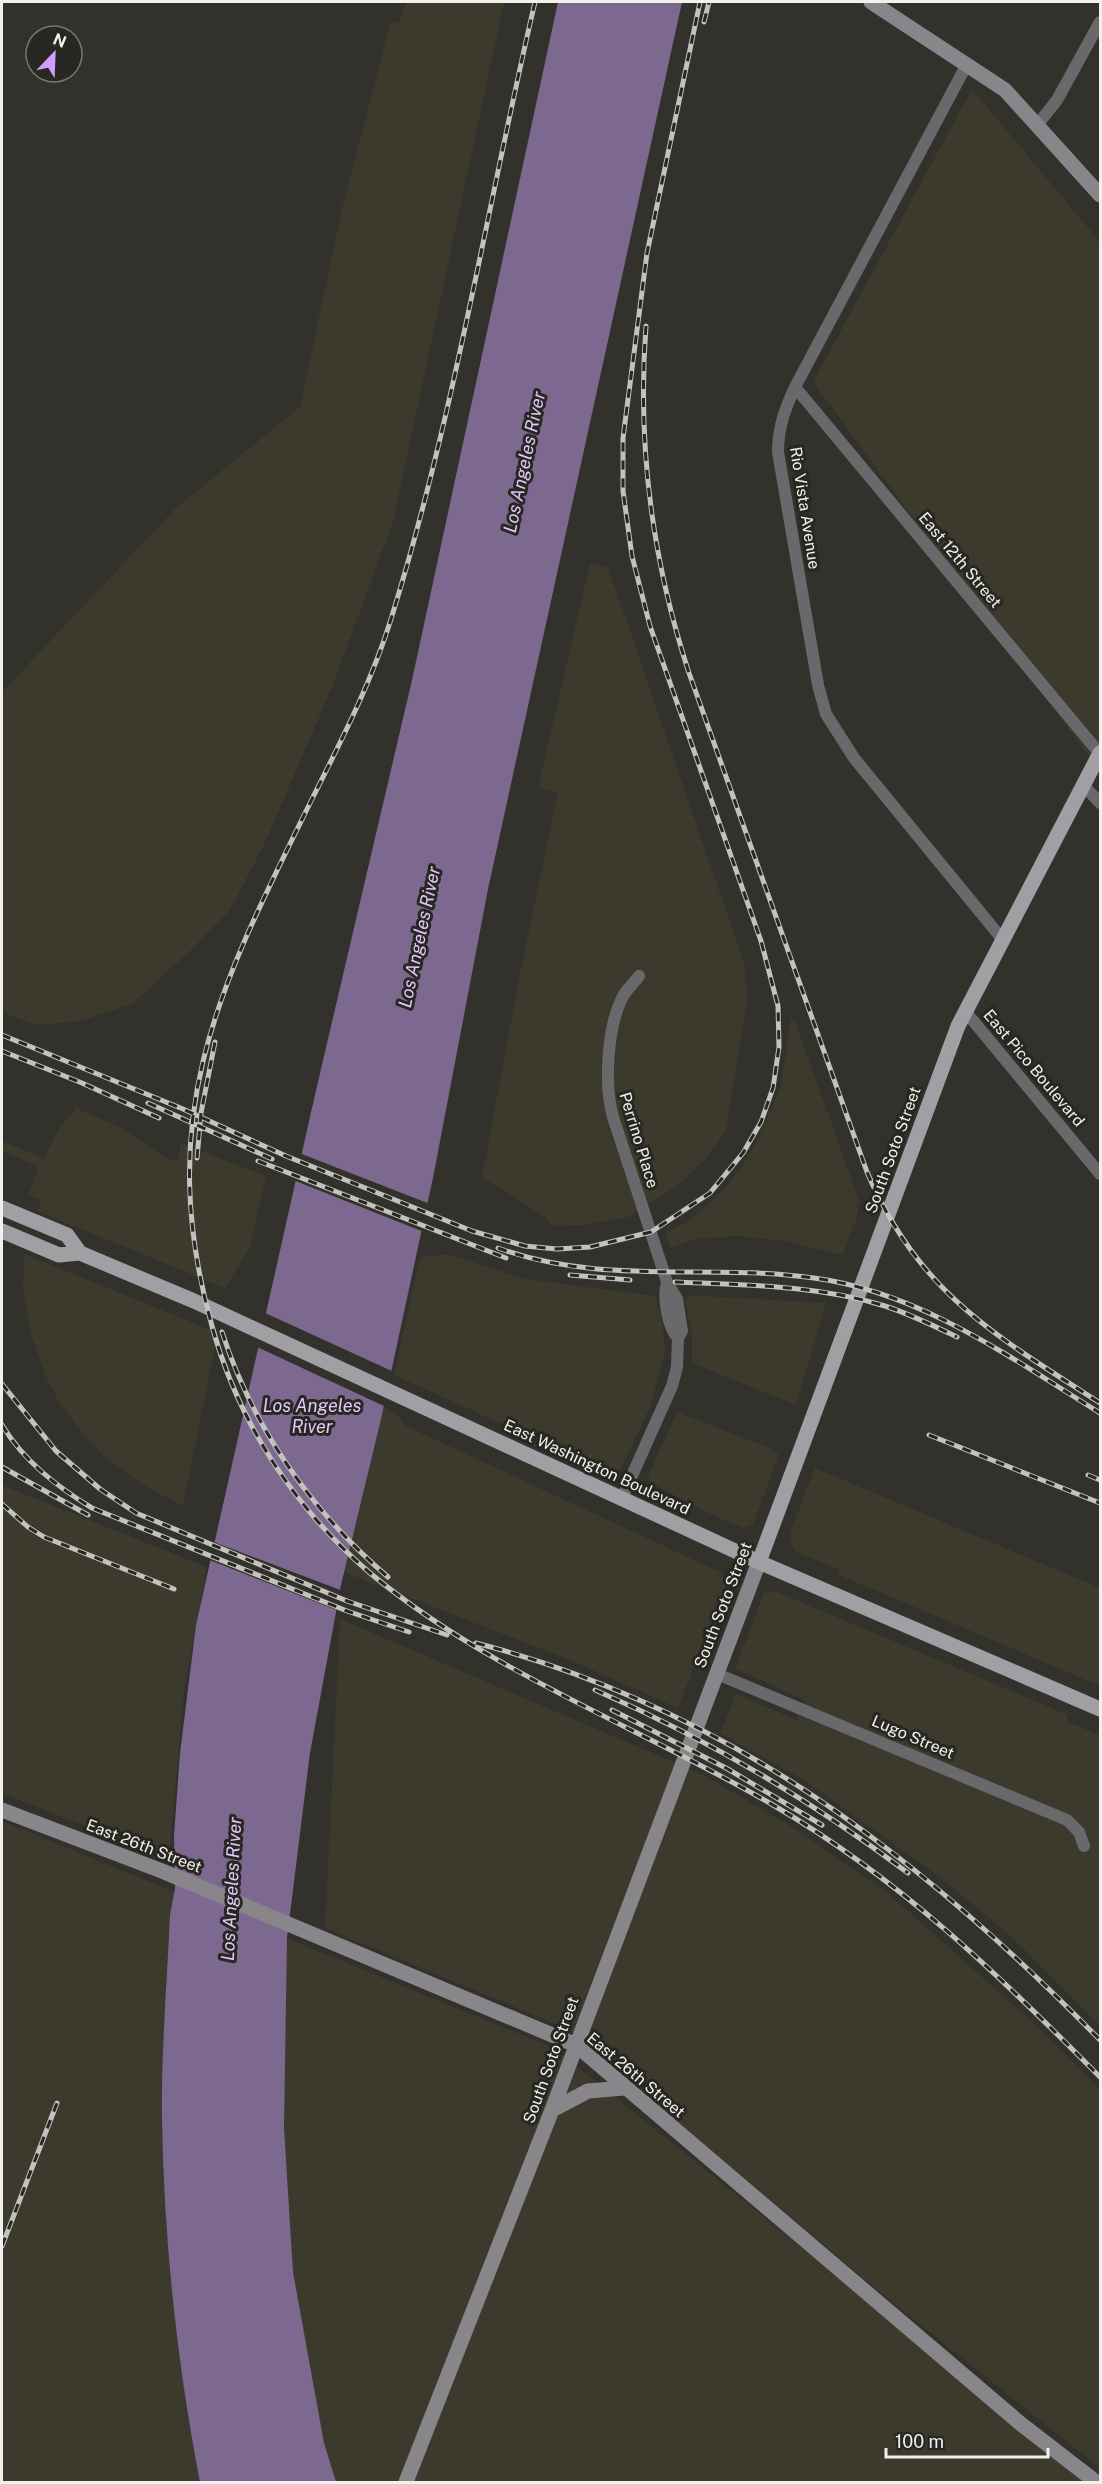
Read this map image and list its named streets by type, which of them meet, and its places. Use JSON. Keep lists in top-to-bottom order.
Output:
{
  "streets": {
    "main road": ["South Soto Street", "East Washington Boulevard", "East 26th Street"],
    "street": [
      "Rio Vista Avenue",
      "East 12th Street",
      "East Pico Boulevard",
      "Perrino Place",
      "Lugo Street"
    ]
  },
  "crossings": [
    ["Rio Vista Avenue", "East 12th Street"],
    ["Rio Vista Avenue", "South Soto Street"],
    ["East 12th Street", "South Soto Street"],
    ["East Pico Boulevard", "South Soto Street"],
    ["Perrino Place", "East Washington Boulevard"],
    ["South Soto Street", "East Washington Boulevard"],
    ["South Soto Street", "Lugo Street"],
    ["South Soto Street", "East 26th Street"]
  ],
  "water": ["Los Angeles River"],
  "scale_bar": "100 m",
  "north": "top right"
}
